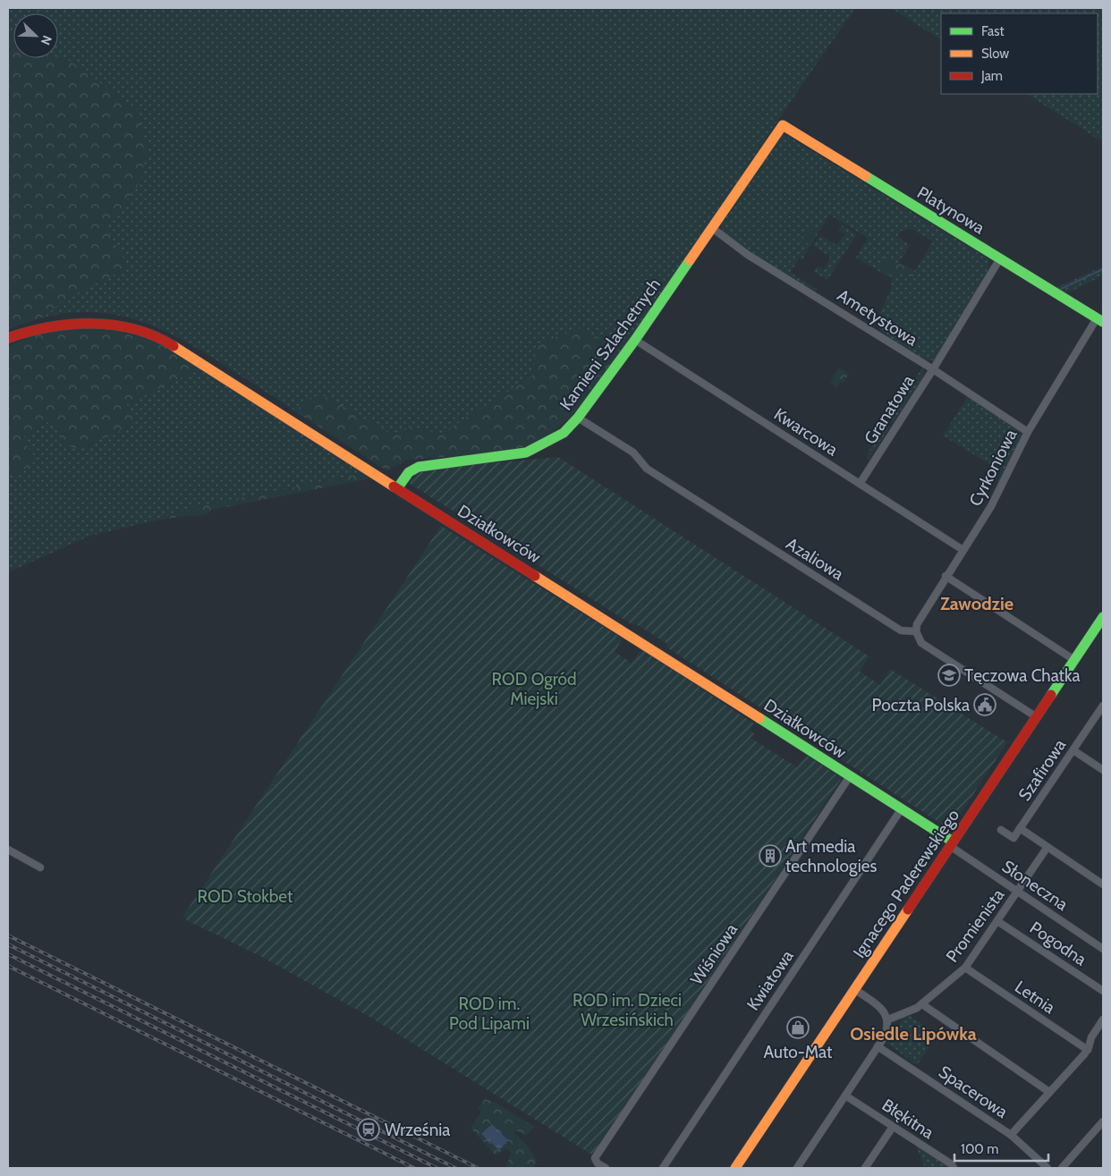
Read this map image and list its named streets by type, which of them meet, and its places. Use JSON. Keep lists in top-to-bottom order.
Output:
{
  "streets": {
    "street": [
      "Platynowa",
      "Ametystowa",
      "Kamieni Szlachetnych",
      "Granatowa",
      "Kwarcowa",
      "Cyrkoniowa",
      "Działkowców",
      "Azaliowa",
      "Szafirowa",
      "Ignacego Paderewskiego",
      "Słoneczna",
      "Promienista",
      "Pogodna",
      "Wiśniowa",
      "Kwiatowa",
      "Letnia",
      "Spacerowa",
      "Błękitna"
    ]
  },
  "crossings": [
    ["Platynowa", "Kamieni Szlachetnych"],
    ["Platynowa", "Granatowa"],
    ["Platynowa", "Cyrkoniowa"],
    ["Ametystowa", "Kamieni Szlachetnych"],
    ["Ametystowa", "Granatowa"],
    ["Ametystowa", "Cyrkoniowa"],
    ["Kamieni Szlachetnych", "Kwarcowa"],
    ["Kamieni Szlachetnych", "Działkowców"],
    ["Kamieni Szlachetnych", "Azaliowa"],
    ["Granatowa", "Kwarcowa"],
    ["Kwarcowa", "Cyrkoniowa"],
    ["Cyrkoniowa", "Azaliowa"],
    ["Działkowców", "Ignacego Paderewskiego"],
    ["Działkowców", "Słoneczna"],
    ["Działkowców", "Wiśniowa"],
    ["Działkowców", "Kwiatowa"],
    ["Ignacego Paderewskiego", "Słoneczna"],
    ["Słoneczna", "Promienista"],
    ["Promienista", "Pogodna"],
    ["Promienista", "Letnia"]
  ],
  "districts": ["Zawodzie", "Osiedle Lipówka"],
  "parks": [
    "ROD Ogród Miejski",
    "ROD Stokbet",
    "ROD im. Dzieci Wrzesińskich",
    "ROD im. Pod Lipami"
  ],
  "places": {
    "school or university": ["Tęczowa Chatka"],
    "public building": ["Poczta Polska"],
    "building": ["Art media technologies"],
    "shop": ["Auto-Mat"],
    "station": ["Września"]
  },
  "legend": ["Fast", "Slow", "Jam"],
  "scale_bar": "100 m",
  "north": "bottom right"
}
